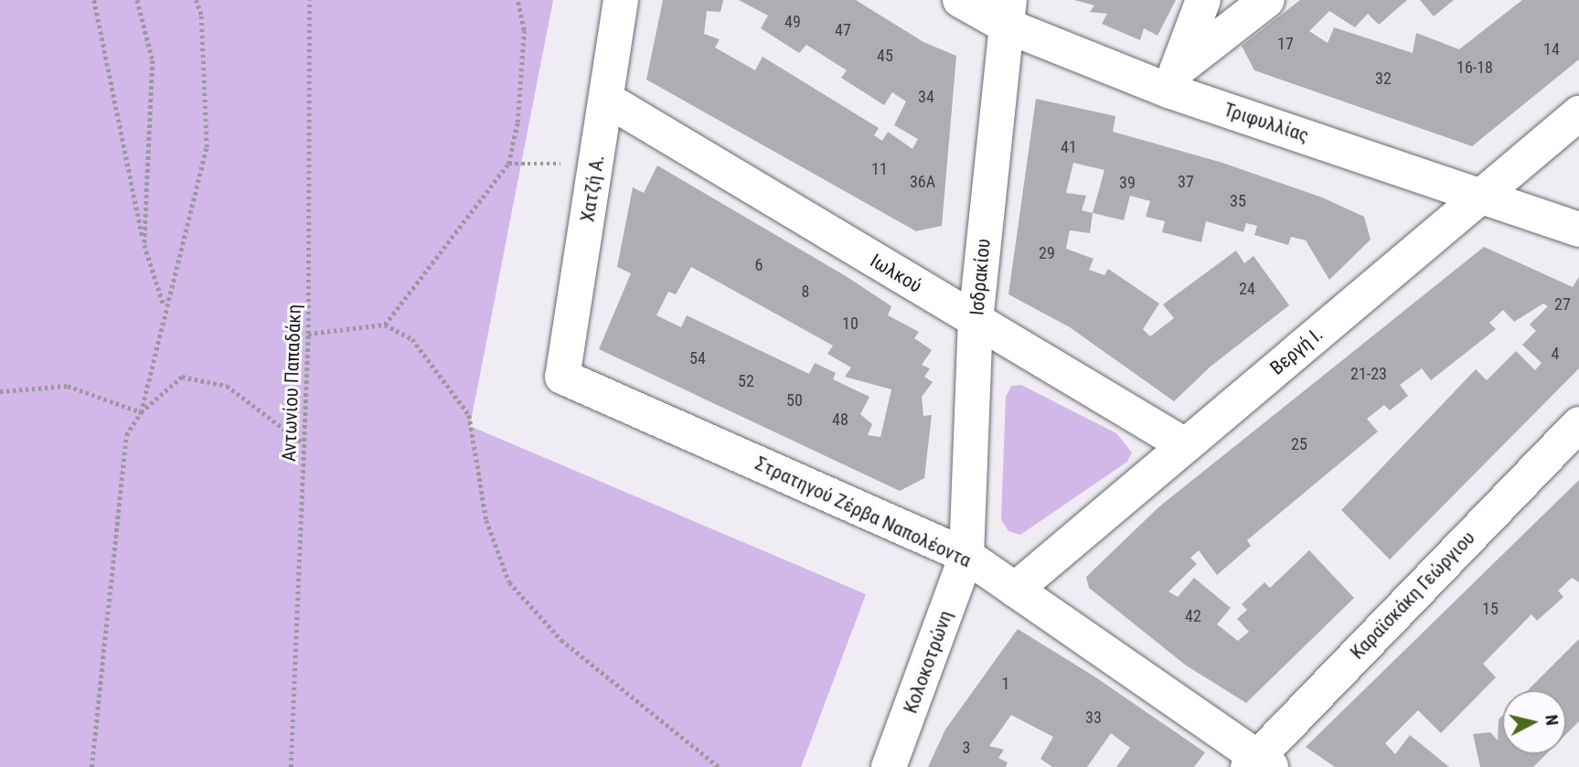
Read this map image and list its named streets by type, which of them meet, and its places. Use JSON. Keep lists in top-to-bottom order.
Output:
{
  "streets": {
    "street": [
      "Τριφυλλίας",
      "Χατζή Α.",
      "Ιωλκού",
      "Ισδρακίου",
      "Βεργή Ι.",
      "Στρατηγού Ζέρβα Ναπολέοντα",
      "Καραϊσκάκη Γεώργιου",
      "Κολοκοτρώνη"
    ],
    "path": ["Αντωνίου Παπαδάκη"]
  },
  "crossings": [
    ["Τριφυλλίας", "Ισδρακίου"],
    ["Τριφυλλίας", "Βεργή Ι."],
    ["Χατζή Α.", "Ιωλκού"],
    ["Χατζή Α.", "Στρατηγού Ζέρβα Ναπολέοντα"],
    ["Ιωλκού", "Ισδρακίου"],
    ["Ιωλκού", "Βεργή Ι."],
    ["Ισδρακίου", "Στρατηγού Ζέρβα Ναπολέοντα"],
    ["Ισδρακίου", "Κολοκοτρώνη"],
    ["Βεργή Ι.", "Στρατηγού Ζέρβα Ναπολέοντα"],
    ["Στρατηγού Ζέρβα Ναπολέοντα", "Καραϊσκάκη Γεώργιου"],
    ["Στρατηγού Ζέρβα Ναπολέοντα", "Κολοκοτρώνη"]
  ],
  "house_numbers": [
    "49",
    "47",
    "17",
    "14",
    "45",
    "16-18",
    "32",
    "34",
    "41",
    "11",
    "36Α",
    "37",
    "39",
    "35",
    "29",
    "6",
    "24",
    "8",
    "27",
    "10",
    "4",
    "54",
    "21-23",
    "52",
    "50",
    "48",
    "25",
    "15",
    "42",
    "1",
    "33",
    "3"
  ],
  "north": "right"
}
